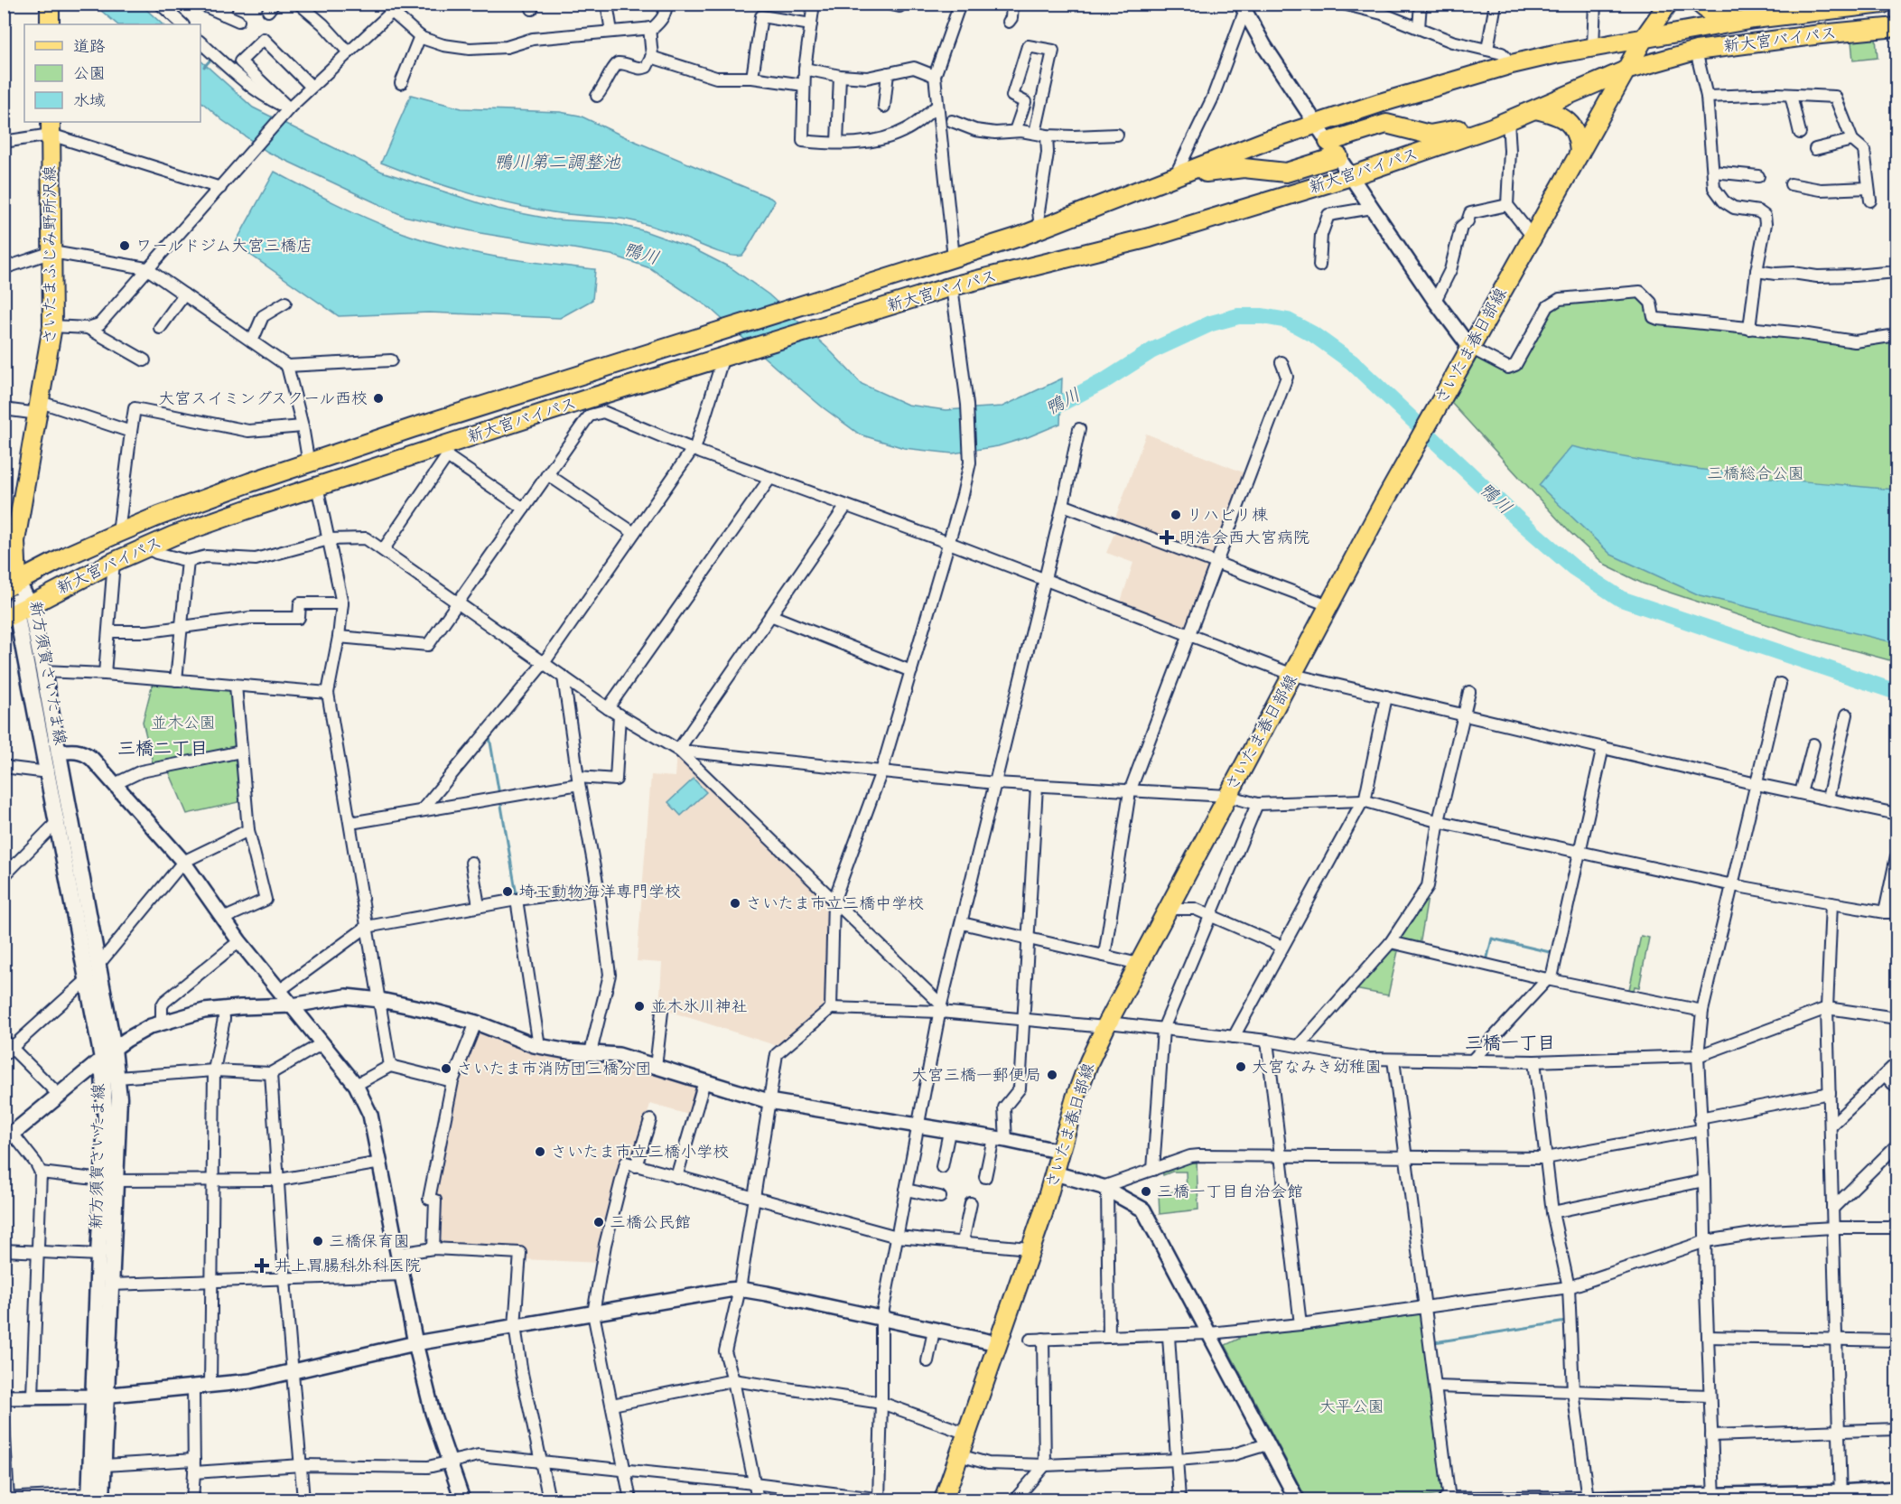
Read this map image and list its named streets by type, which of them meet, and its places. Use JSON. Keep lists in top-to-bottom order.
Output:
{
  "streets": {
    "main road": [
      "新大宮バイパス",
      "さいたまふじみ野所沢線",
      "さいたま春日部線",
      "新方須賀さいたま線"
    ]
  },
  "crossings": [
    ["新大宮バイパス", "さいたまふじみ野所沢線"],
    ["新大宮バイパス", "さいたま春日部線"],
    ["新大宮バイパス", "新方須賀さいたま線"],
    ["さいたまふじみ野所沢線", "新方須賀さいたま線"]
  ],
  "districts": ["三橋二丁目", "三橋一丁目"],
  "water": ["鴨川第二調整池", "鴨川"],
  "parks": ["三橋総合公園", "並木公園", "大平公園"],
  "places": {
    "other": [
      "ワールドジム大宮三橋店",
      "大宮スイミングスクール西校",
      "リハビリ棟",
      "埼玉動物海洋専門学校",
      "さいたま市立三橋中学校",
      "並木氷川神社",
      "大宮なみき幼稚園",
      "さいたま市消防団三橋分団",
      "大宮三橋一郵便局",
      "さいたま市立三橋小学校",
      "三橋一丁目自治会館",
      "三橋公民館",
      "三橋保育園"
    ],
    "health": ["明浩会西大宮病院", "井上胃腸科外科医院"]
  },
  "legend": ["道路", "公園", "水域"]
}
